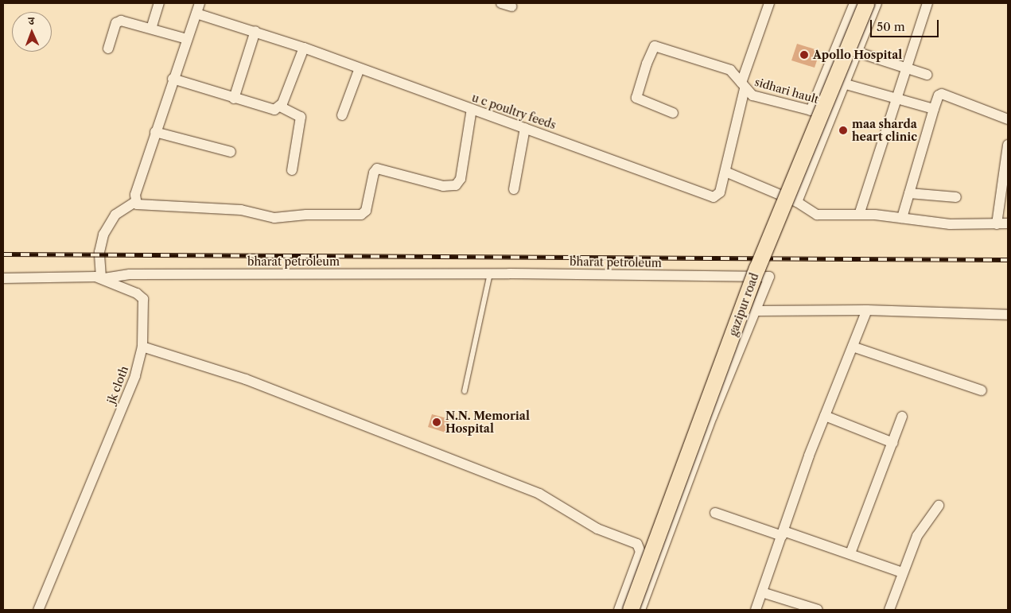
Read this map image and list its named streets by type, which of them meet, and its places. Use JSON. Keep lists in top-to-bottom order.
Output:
{
  "streets": {
    "main road": ["gazipur road"],
    "street": [
      "sidhari hault",
      "u c poultry feeds",
      "bharat petroleum",
      "jk cloth"
    ]
  },
  "crossings": [
    ["sidhari hault", "u c poultry feeds"],
    ["bharat petroleum", "jk cloth"]
  ],
  "places": ["Apollo Hospital", "maa sharda heart clinic", "N.N. Memorial Hospital"],
  "scale_bar": "50 m",
  "north": "top"
}
